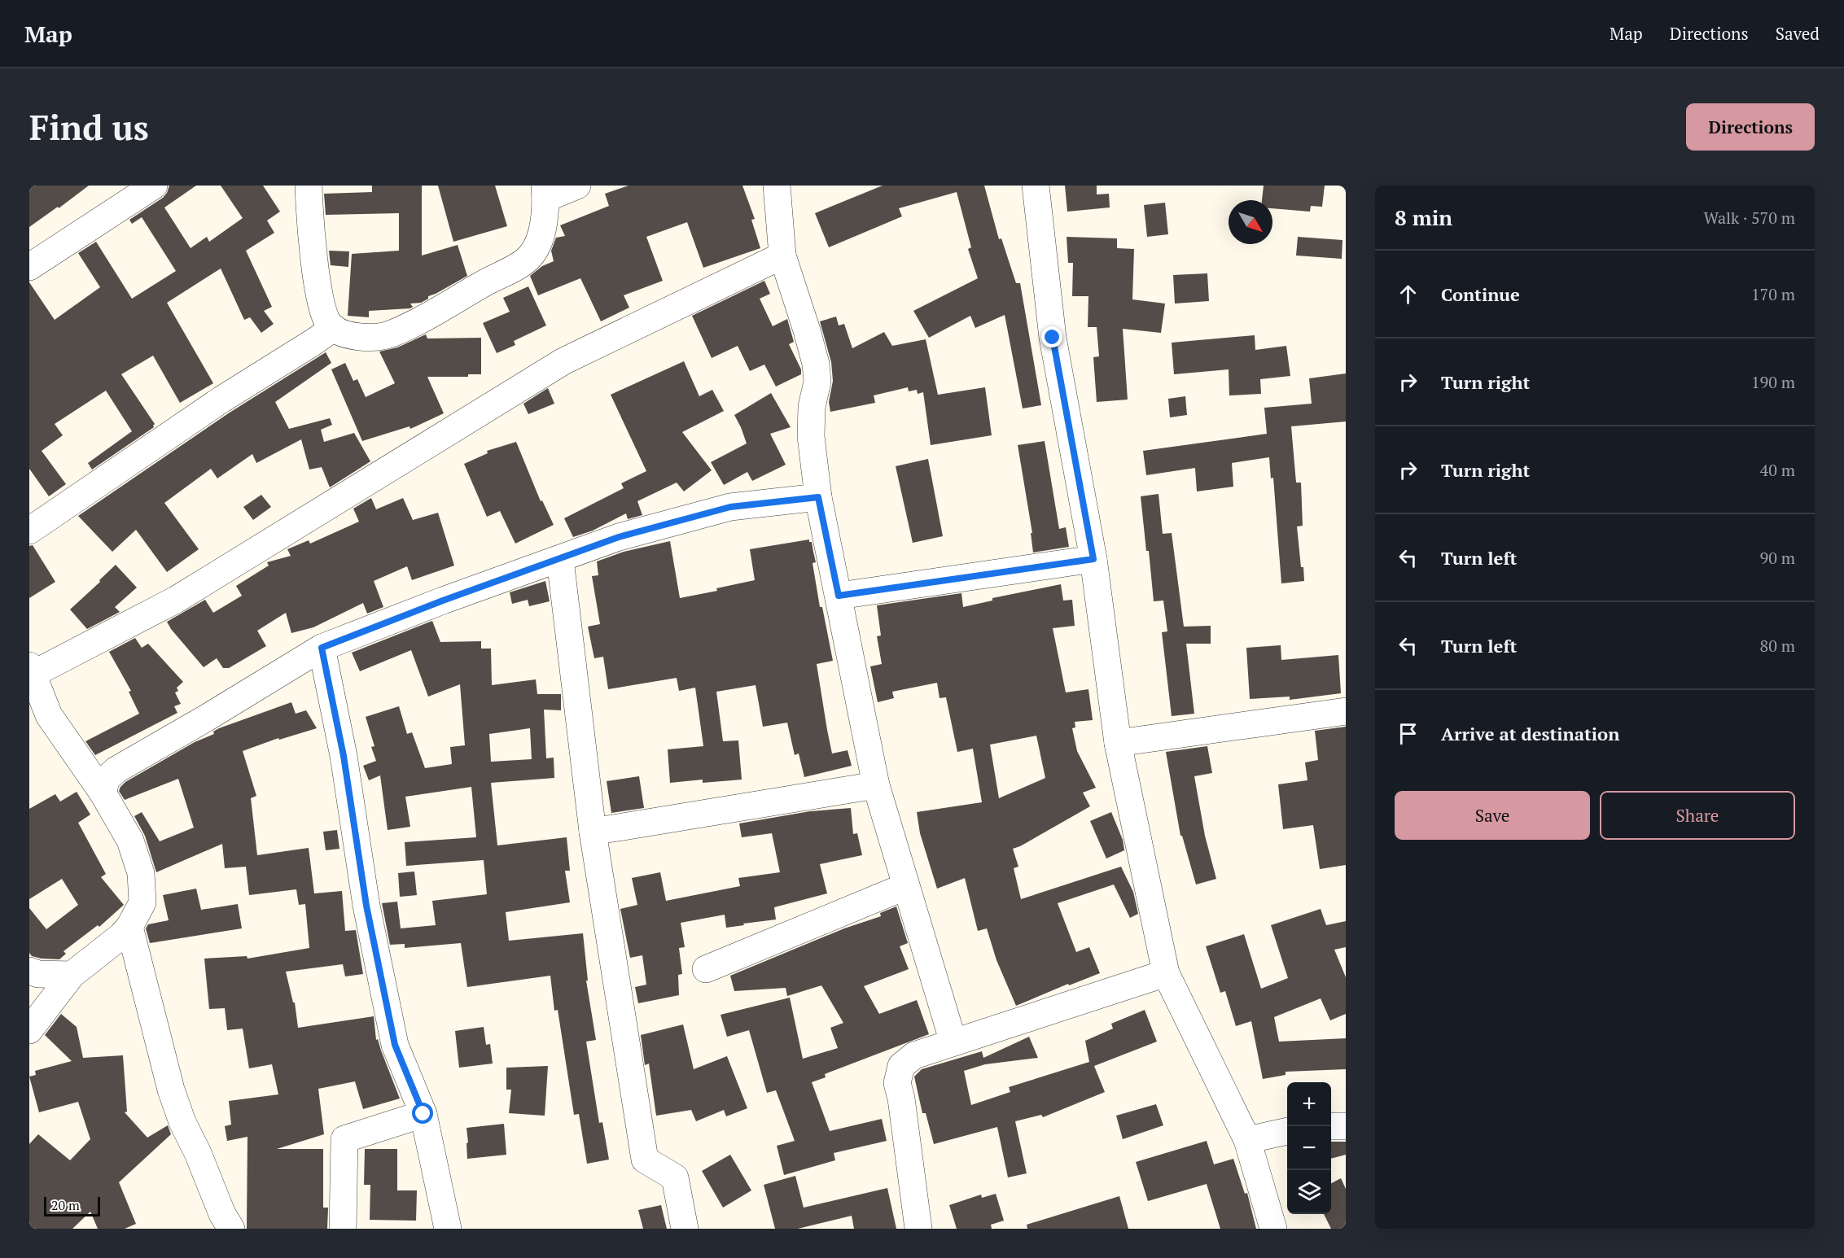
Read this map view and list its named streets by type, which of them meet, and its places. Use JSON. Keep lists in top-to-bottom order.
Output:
{
  "scale_bar": "20 m",
  "north": "bottom right",
  "page": {
    "header": "Map",
    "nav": ["Map", "Directions", "Saved"],
    "buttons": [
      "Directions",
      ["Save", "Share"]
    ],
    "title": "Find us",
    "heading": ["8 min", "Walk · 570 m"],
    "list": [
      ["Continue", "170 m"],
      ["Turn right", "190 m"],
      ["Turn right", "40 m"],
      ["Turn left", "90 m"],
      ["Turn left", "80 m"],
      "Arrive at destination"
    ],
    "map_buttons": ["+", "−"],
    "scale": "20 m"
  }
}
